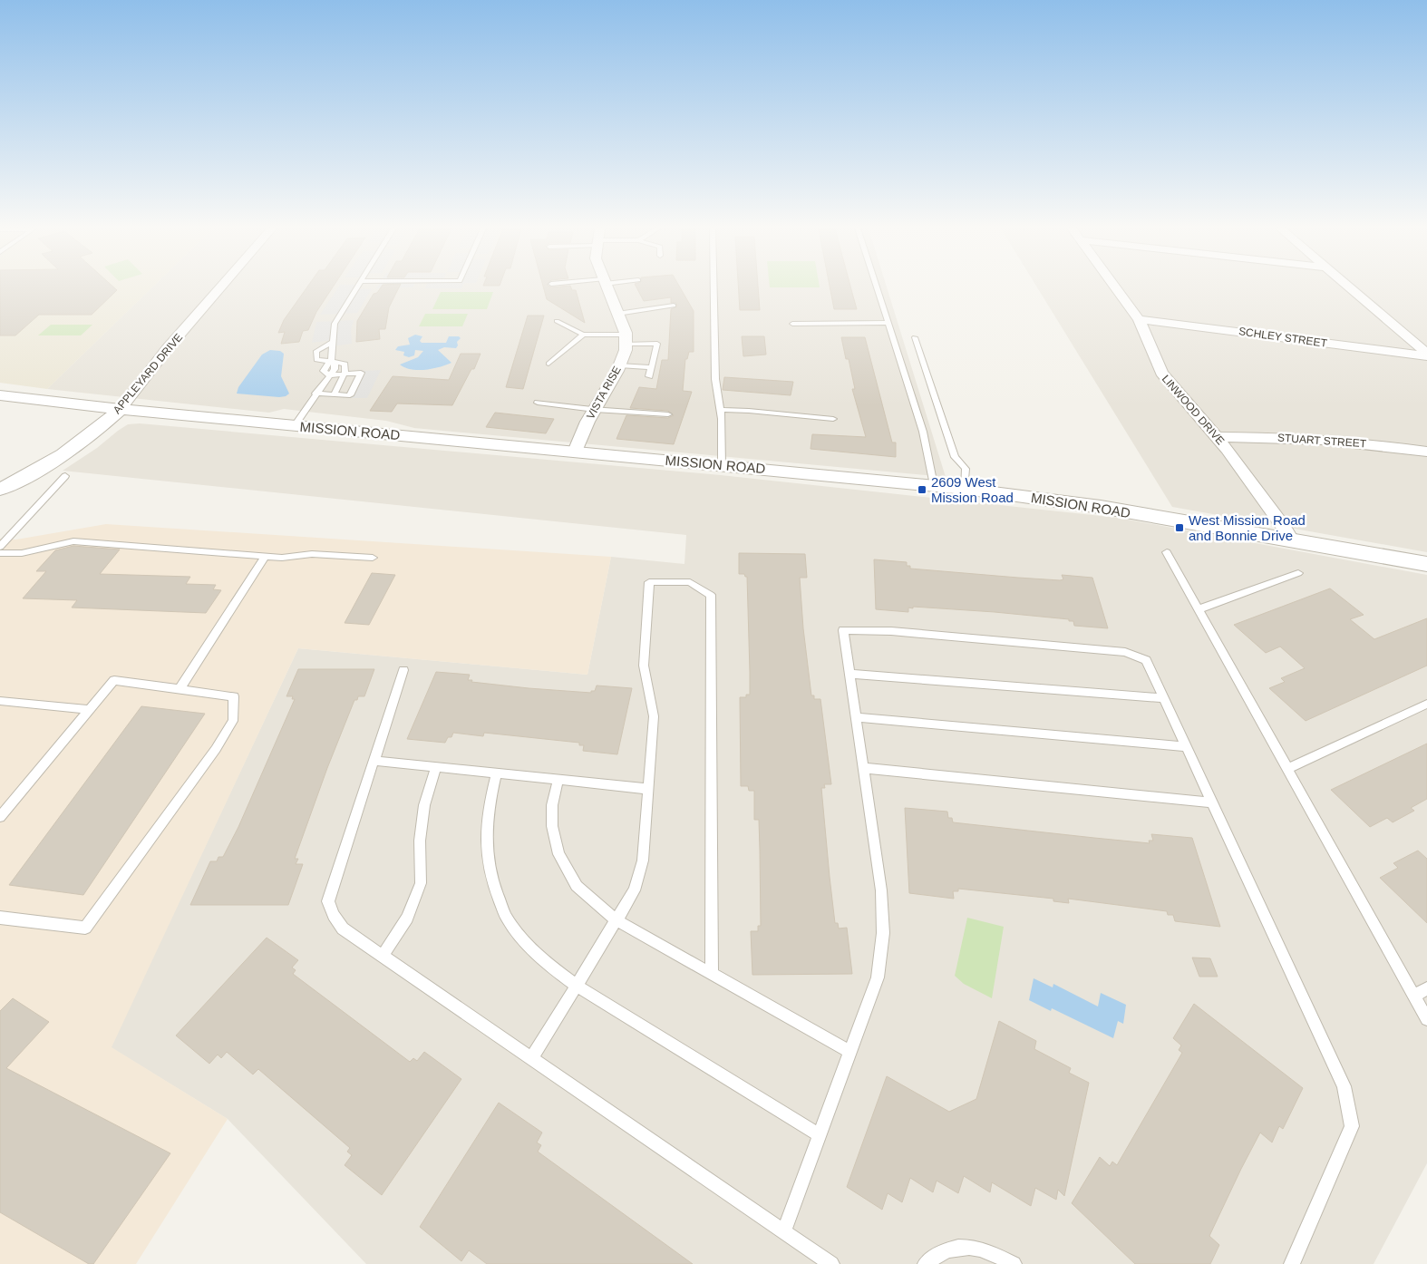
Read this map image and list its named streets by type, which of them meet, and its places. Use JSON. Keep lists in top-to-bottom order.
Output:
{
  "streets": {
    "street": [
      "SCHLEY STREET",
      "APPLEYARD DRIVE",
      "VISTA RISE",
      "LINWOOD DRIVE",
      "MISSION ROAD",
      "STUART STREET"
    ]
  },
  "crossings": [
    ["SCHLEY STREET", "LINWOOD DRIVE"],
    ["APPLEYARD DRIVE", "MISSION ROAD"],
    ["VISTA RISE", "MISSION ROAD"],
    ["LINWOOD DRIVE", "MISSION ROAD"],
    ["LINWOOD DRIVE", "STUART STREET"]
  ],
  "places": {
    "transit": ["2609 West Mission Road", "West Mission Road and Bonnie Drive"]
  }
}
